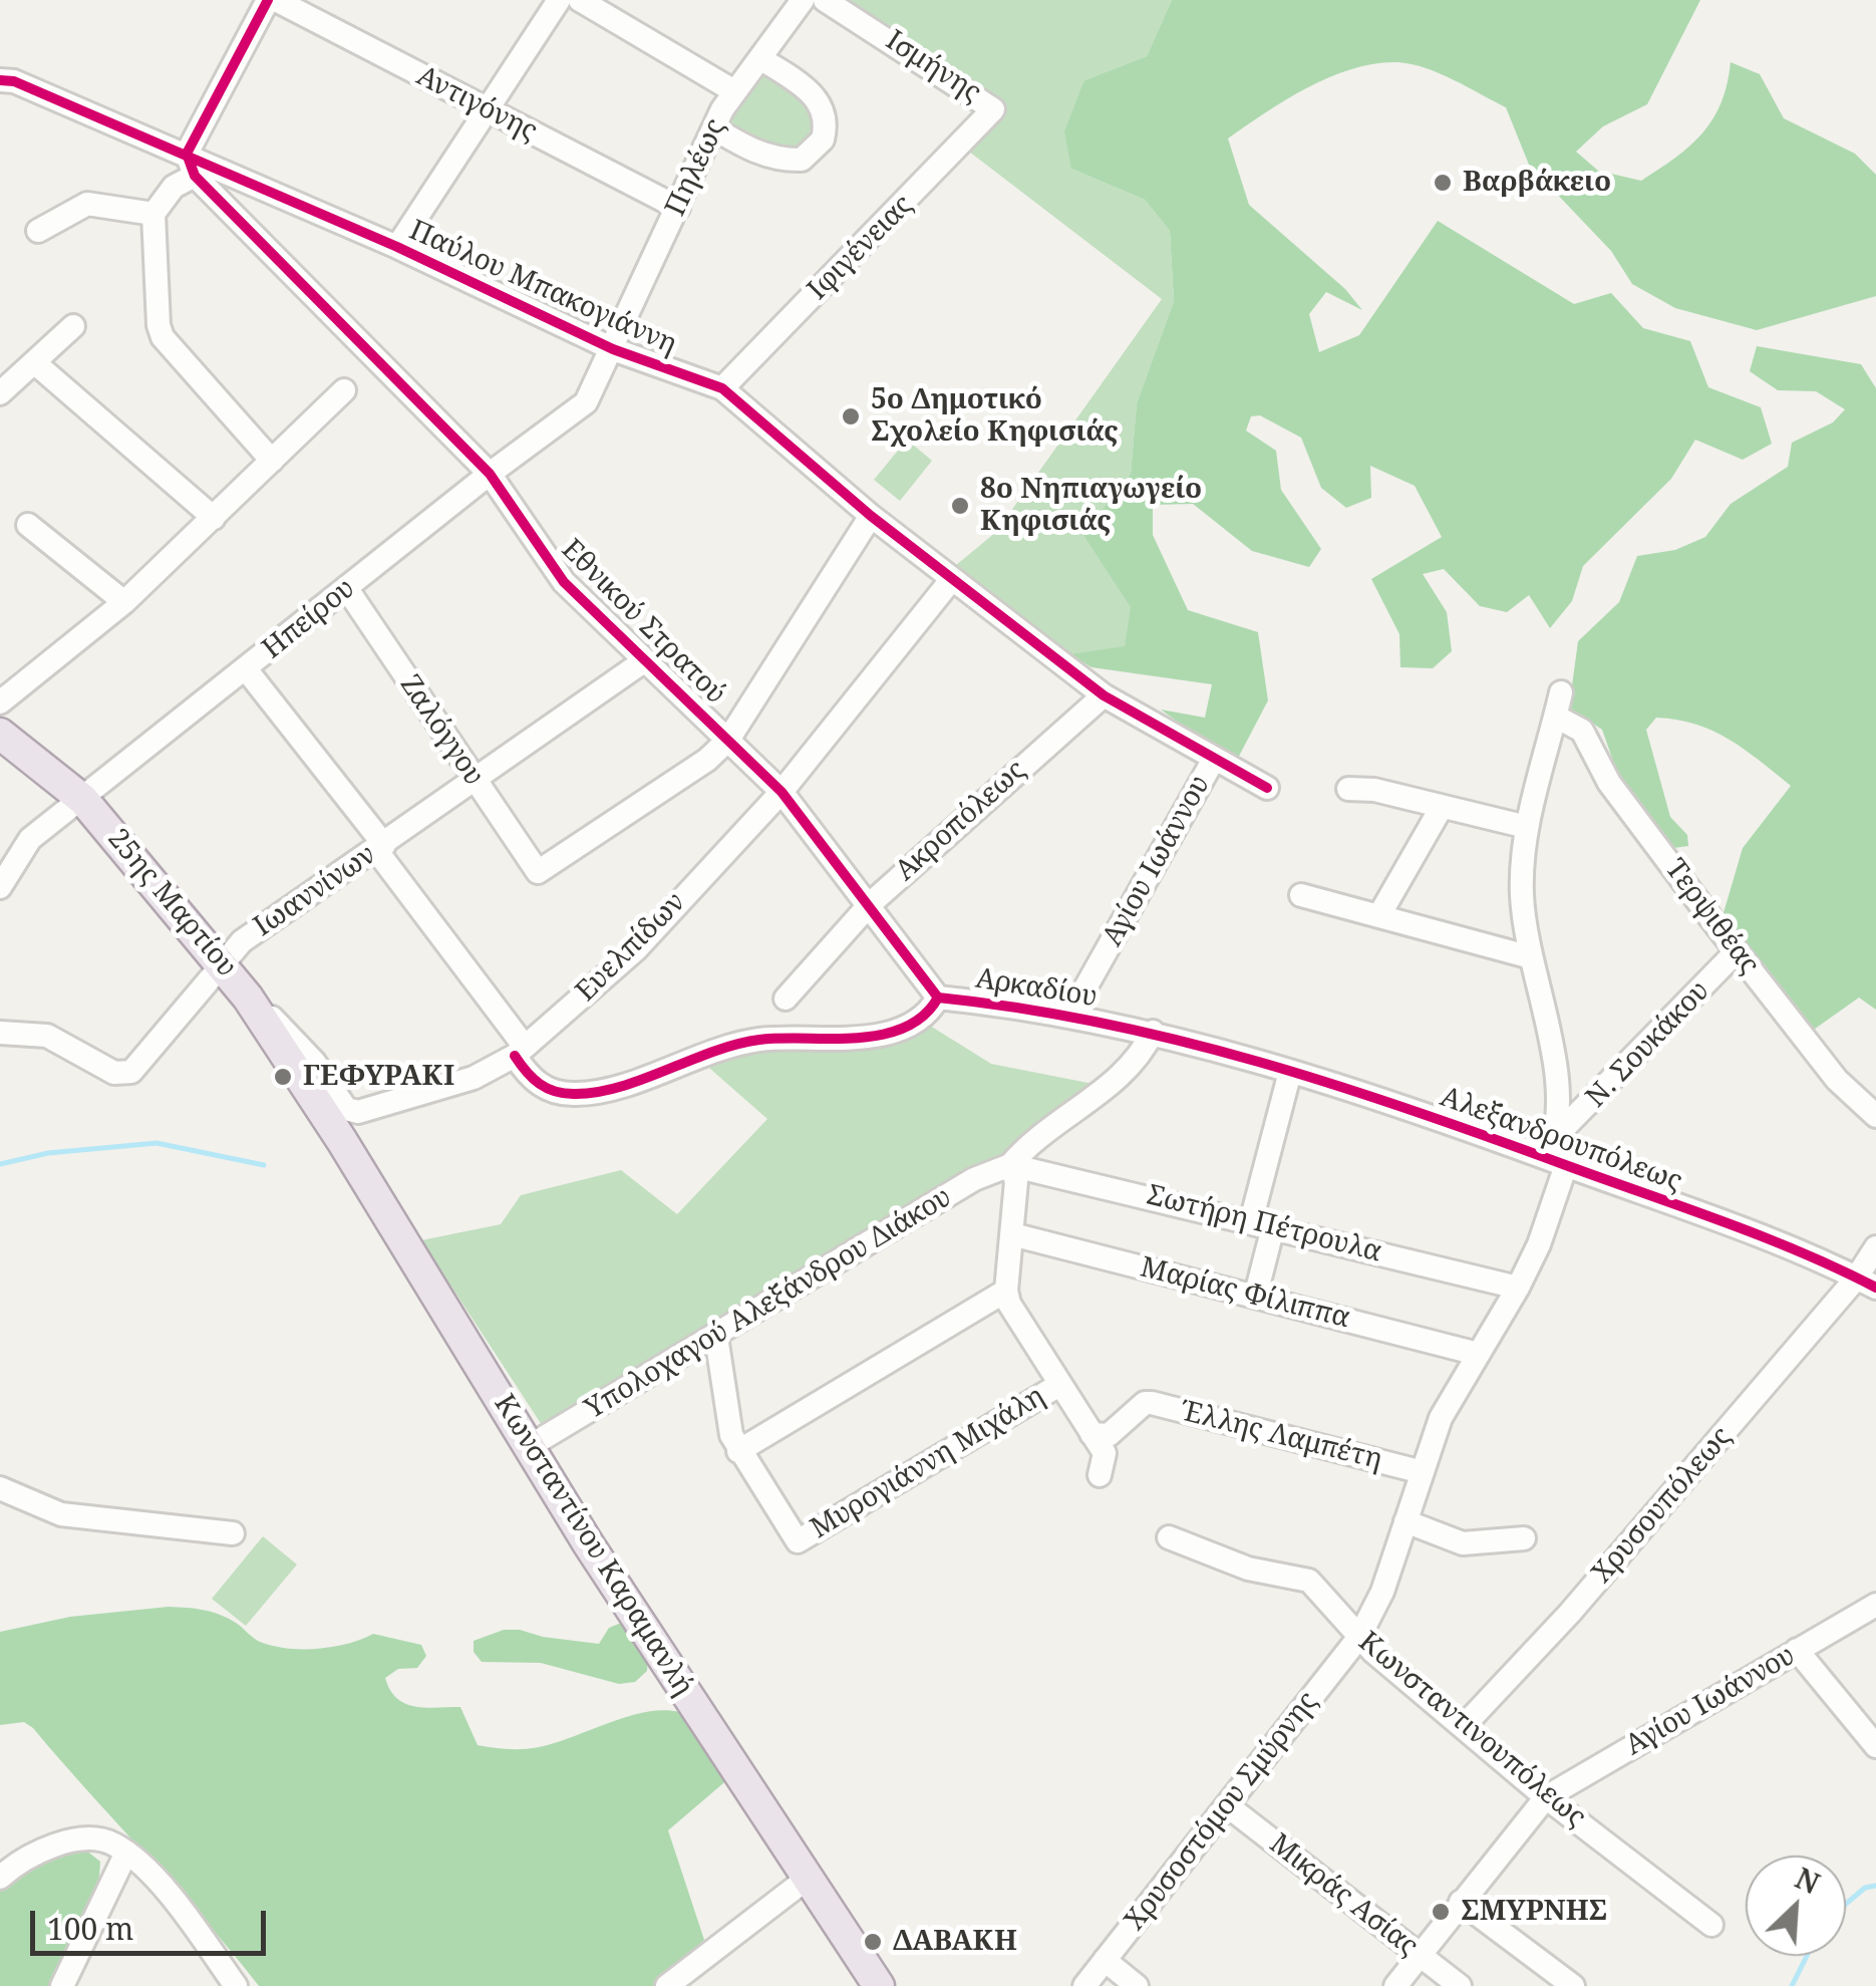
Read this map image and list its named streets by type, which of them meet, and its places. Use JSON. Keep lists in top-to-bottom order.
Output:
{
  "streets": {
    "main road": ["25ης Μαρτίου", "Κωνσταντίνου Καραμανλή"],
    "street": [
      "Ισμήνης",
      "Αντιγόνης",
      "Πηλέως",
      "Ιφιγένειας",
      "Παύλου Μπακογιάννη",
      "Ηπείρου",
      "Εθνικού Στρατού",
      "Ζαλόγγου",
      "Ακροπόλεως",
      "Αγίου Ιωάννου",
      "Ιωαννίνων",
      "Τερψιθέας",
      "Ευελπίδων",
      "Αρκαδίου",
      "Ν. Σουκάκου",
      "Αλεξανδρουπόλεως",
      "Σωτήρη Πέτρουλα",
      "Μαρίας Φίλιππα",
      "Υπολοχαγού Αλεξάνδρου Διάκου",
      "Έλλης Λαμπέτη",
      "Μυρογιάννη Μιχάλη",
      "Χρυσουπόλεως",
      "Κωνσταντινουπόλεως",
      "Χρυσοστόμου Σμύρνης",
      "Μικράς Ασίας"
    ]
  },
  "crossings": [
    ["Ισμήνης", "Ιφιγένειας"],
    ["Αντιγόνης", "Πηλέως"],
    ["Πηλέως", "Παύλου Μπακογιάννη"],
    ["Πηλέως", "Ηπείρου"],
    ["Ιφιγένειας", "Παύλου Μπακογιάννη"],
    ["Παύλου Μπακογιάννη", "Ηπείρου"],
    ["Παύλου Μπακογιάννη", "Εθνικού Στρατού"],
    ["Παύλου Μπακογιάννη", "Ακροπόλεως"],
    ["Παύλου Μπακογιάννη", "Αγίου Ιωάννου"],
    ["Παύλου Μπακογιάννη", "Ευελπίδων"],
    ["Ηπείρου", "Εθνικού Στρατού"],
    ["Ηπείρου", "Ζαλόγγου"],
    ["Ηπείρου", "25ης Μαρτίου"],
    ["Ηπείρου", "Αρκαδίου"],
    ["Εθνικού Στρατού", "Ζαλόγγου"],
    ["Εθνικού Στρατού", "Ακροπόλεως"],
    ["Εθνικού Στρατού", "Ιωαννίνων"],
    ["Εθνικού Στρατού", "Ευελπίδων"],
    ["Εθνικού Στρατού", "Αρκαδίου"],
    ["Ζαλόγγου", "Ιωαννίνων"],
    ["Αγίου Ιωάννου", "Αρκαδίου"],
    ["Αγίου Ιωάννου", "Κωνσταντινουπόλεως"],
    ["Ιωαννίνων", "25ης Μαρτίου"],
    ["Ιωαννίνων", "Αρκαδίου"],
    ["25ης Μαρτίου", "Ευελπίδων"],
    ["25ης Μαρτίου", "Κωνσταντίνου Καραμανλή"],
    ["Τερψιθέας", "Ν. Σουκάκου"],
    ["Ευελπίδων", "Αρκαδίου"],
    ["Αρκαδίου", "Αλεξανδρουπόλεως"],
    ["Αρκαδίου", "Υπολοχαγού Αλεξάνδρου Διάκου"],
    ["Ν. Σουκάκου", "Χρυσοστόμου Σμύρνης"],
    ["Αλεξανδρουπόλεως", "Χρυσουπόλεως"],
    ["Αλεξανδρουπόλεως", "Χρυσοστόμου Σμύρνης"],
    ["Σωτήρη Πέτρουλα", "Υπολοχαγού Αλεξάνδρου Διάκου"],
    ["Σωτήρη Πέτρουλα", "Χρυσοστόμου Σμύρνης"],
    ["Μαρίας Φίλιππα", "Χρυσοστόμου Σμύρνης"],
    ["Υπολοχαγού Αλεξάνδρου Διάκου", "Κωνσταντίνου Καραμανλή"],
    ["Έλλης Λαμπέτη", "Χρυσοστόμου Σμύρνης"],
    ["Χρυσουπόλεως", "Κωνσταντινουπόλεως"],
    ["Κωνσταντινουπόλεως", "Χρυσοστόμου Σμύρνης"],
    ["Χρυσοστόμου Σμύρνης", "Μικράς Ασίας"]
  ],
  "places": [
    "Βαρβάκειο",
    "5ο Δημοτικό Σχολείο Κηφισιάς",
    "8ο Νηπιαγωγείο Κηφισιάς",
    "ΓΕΦΥΡΑΚΙ",
    "ΣΜΥΡΝΗΣ",
    "ΔΑΒΑΚΗ"
  ],
  "scale_bar": "100 m",
  "north": "top right"
}
